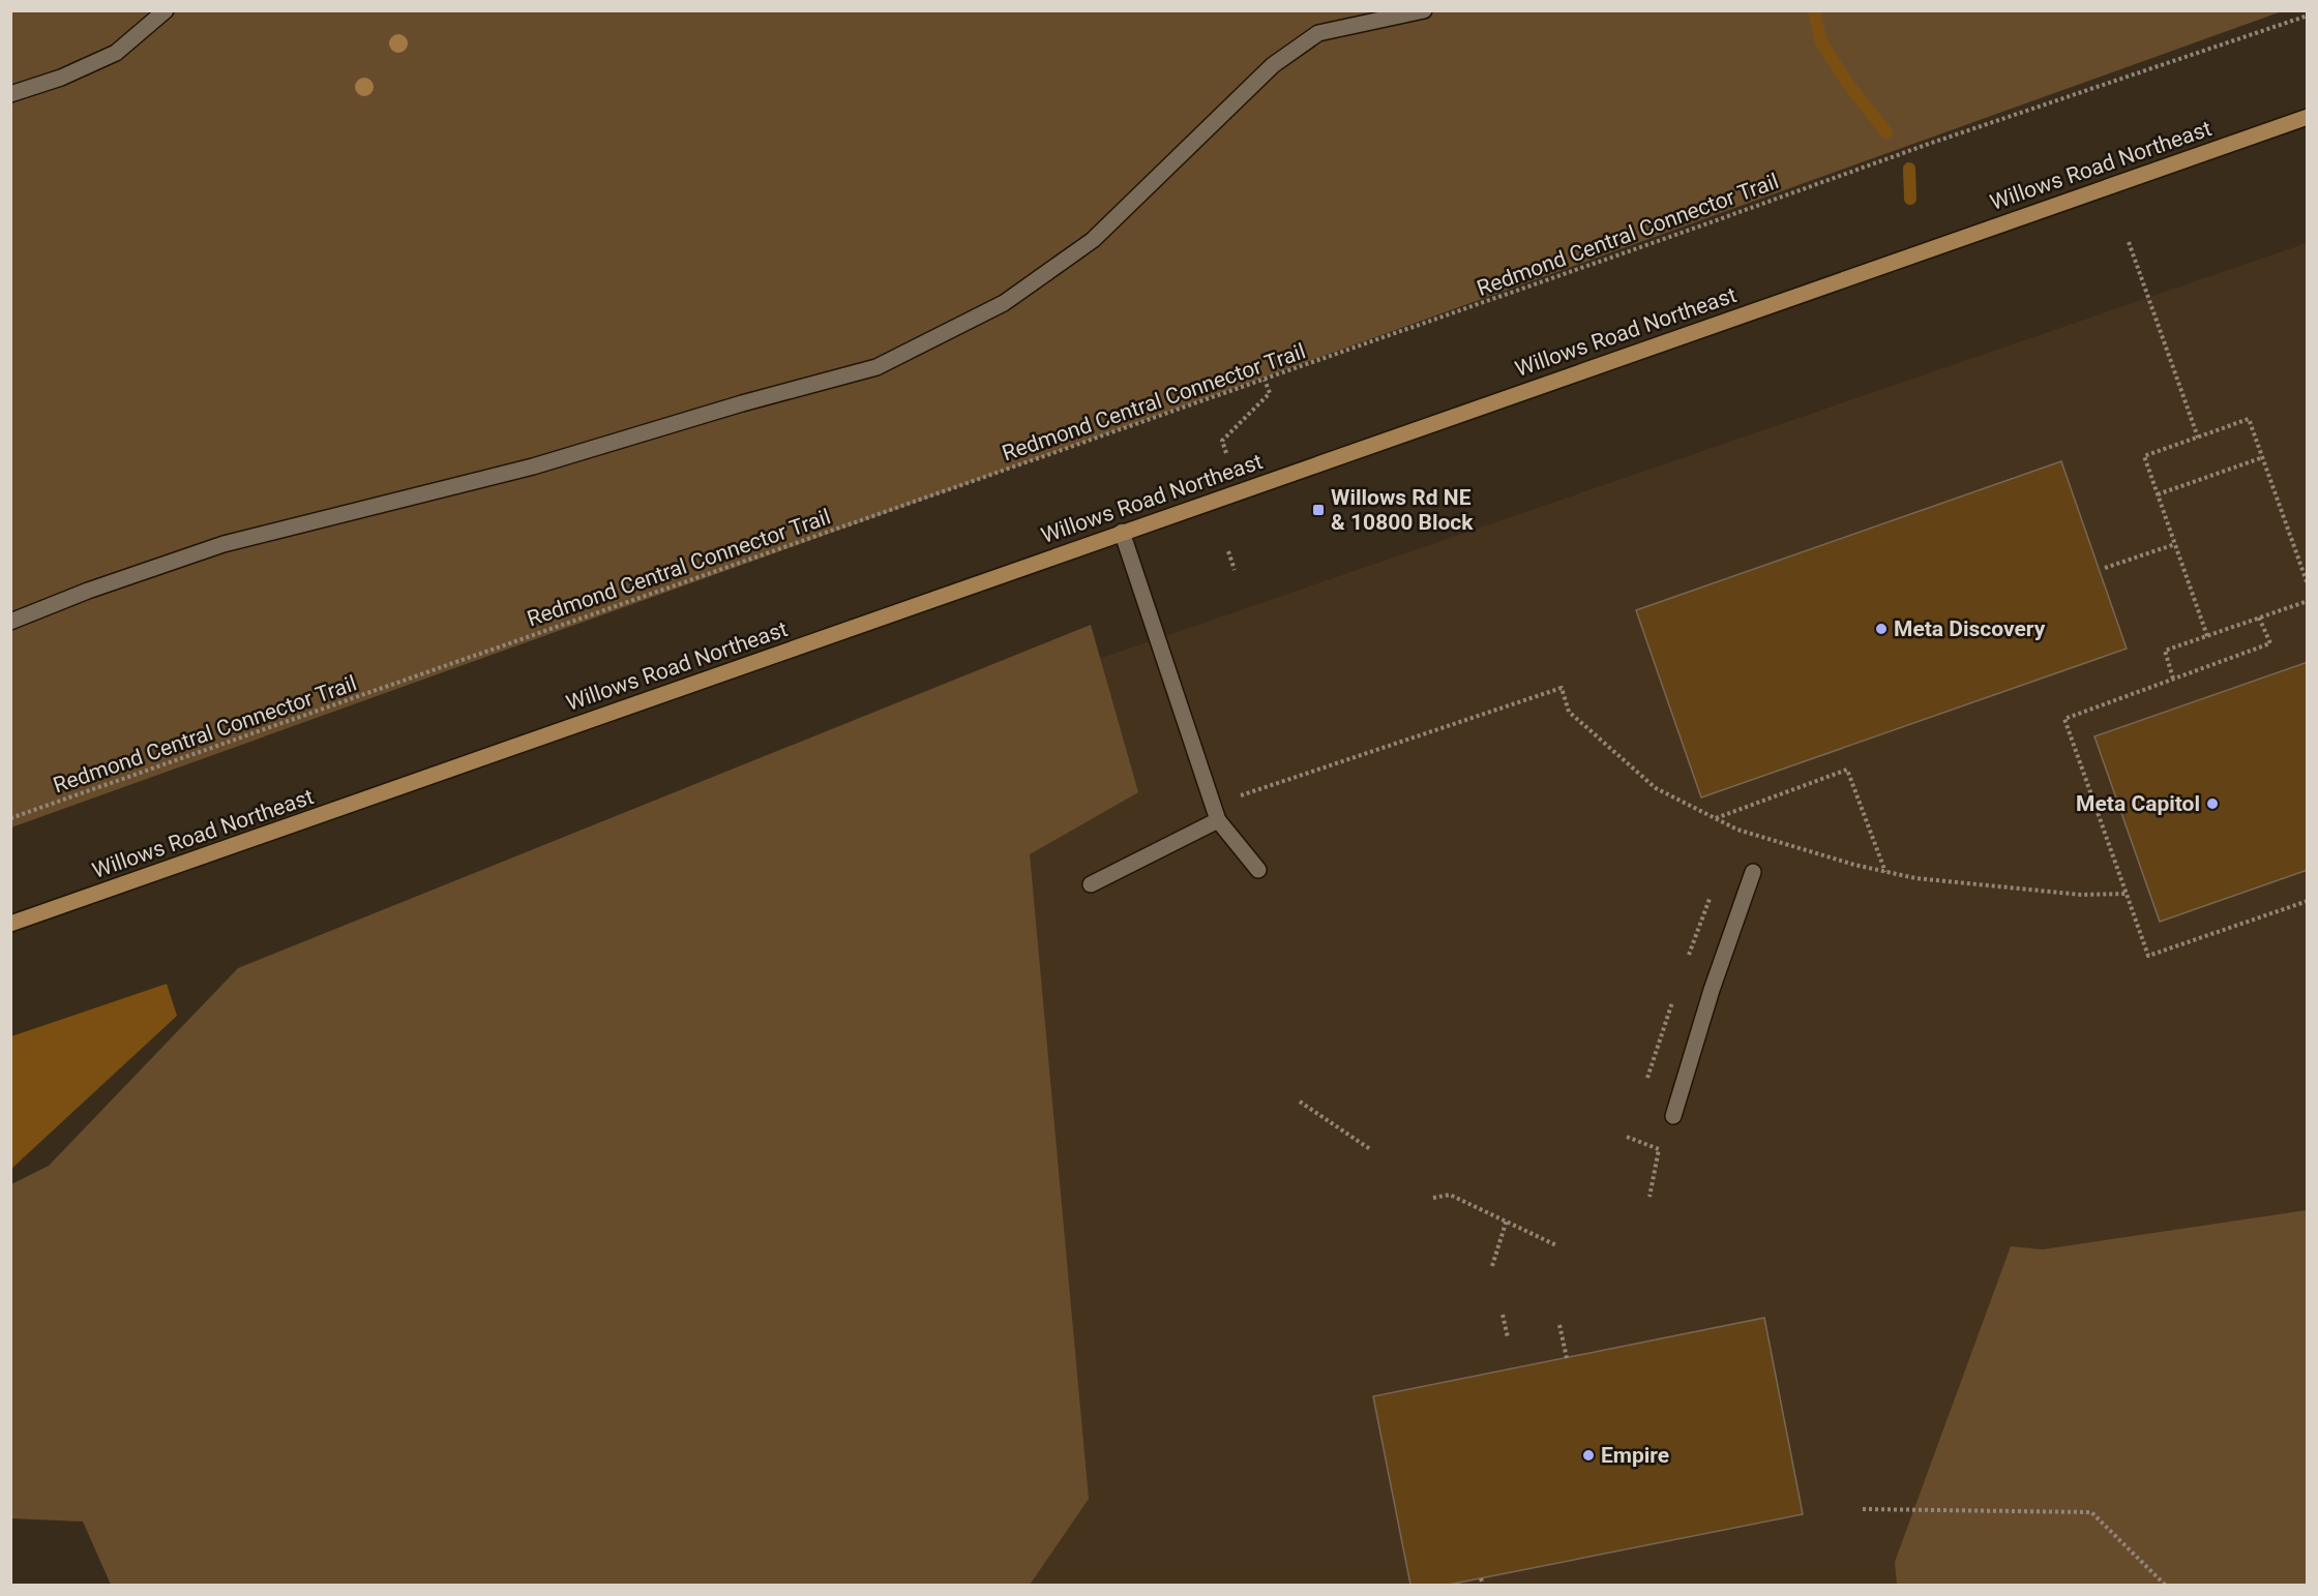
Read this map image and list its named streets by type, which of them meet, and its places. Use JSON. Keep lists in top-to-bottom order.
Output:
{
  "streets": {
    "main road": ["Willows Road Northeast"],
    "path": ["Redmond Central Connector Trail"]
  },
  "places": {
    "transit": ["Willows Rd NE & 10800 Block"],
    "other": ["Meta Discovery", "Meta Capitol", "Empire"]
  }
}
